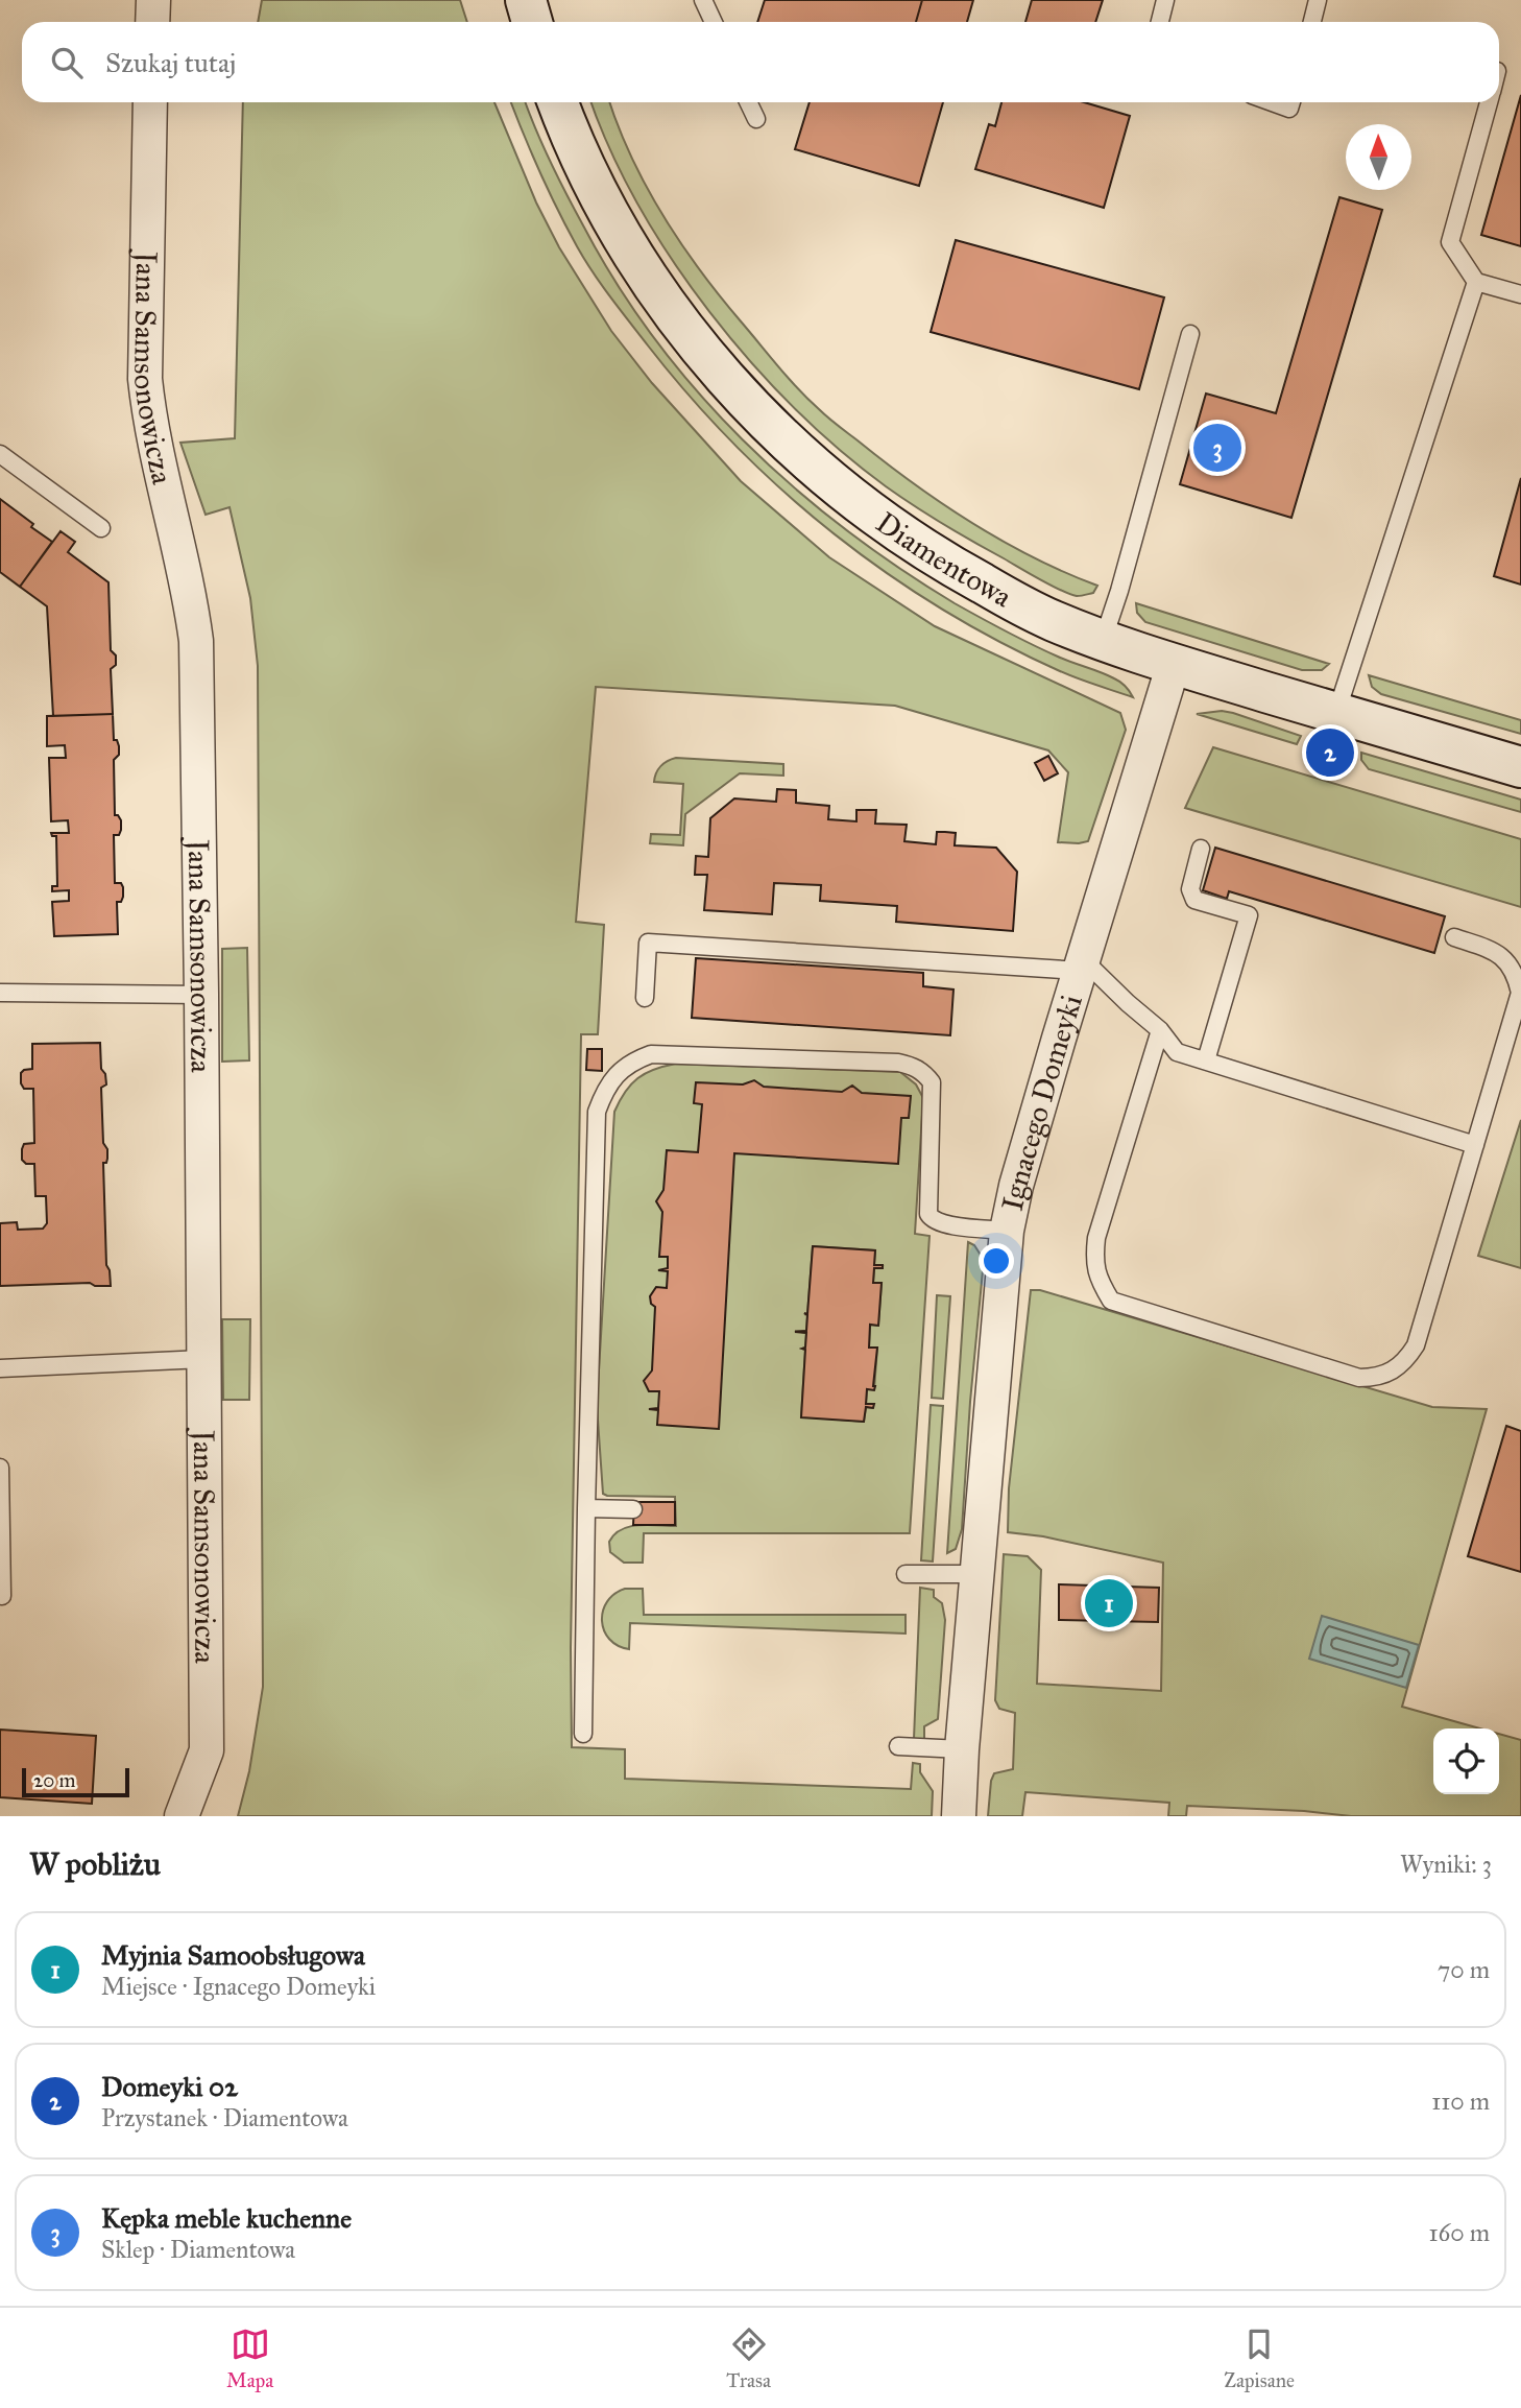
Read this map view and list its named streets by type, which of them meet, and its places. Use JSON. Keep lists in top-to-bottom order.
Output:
{
  "streets": {
    "street": ["Jana Samsonowicza", "Diamentowa", "Ignacego Domeyki"]
  },
  "crossings": [
    ["Diamentowa", "Ignacego Domeyki"]
  ],
  "scale_bar": "20 m",
  "north": "top",
  "page": {
    "search": "Szukaj tutaj",
    "pins": ["3", "2", "1"],
    "scale": "20 m",
    "heading": ["W pobliżu", "Wyniki: 3"],
    "list": [
      {
        "mark": "1",
        "name": "Myjnia Samoobsługowa",
        "note": "Miejsce · Ignacego Domeyki",
        "value": "70 m"
      },
      {
        "mark": "2",
        "name": "Domeyki 02",
        "note": "Przystanek · Diamentowa",
        "value": "110 m"
      },
      {
        "mark": "3",
        "name": "Kępka meble kuchenne",
        "note": "Sklep · Diamentowa",
        "value": "160 m"
      }
    ],
    "nav": ["Mapa", "Trasa", "Zapisane"]
  }
}
